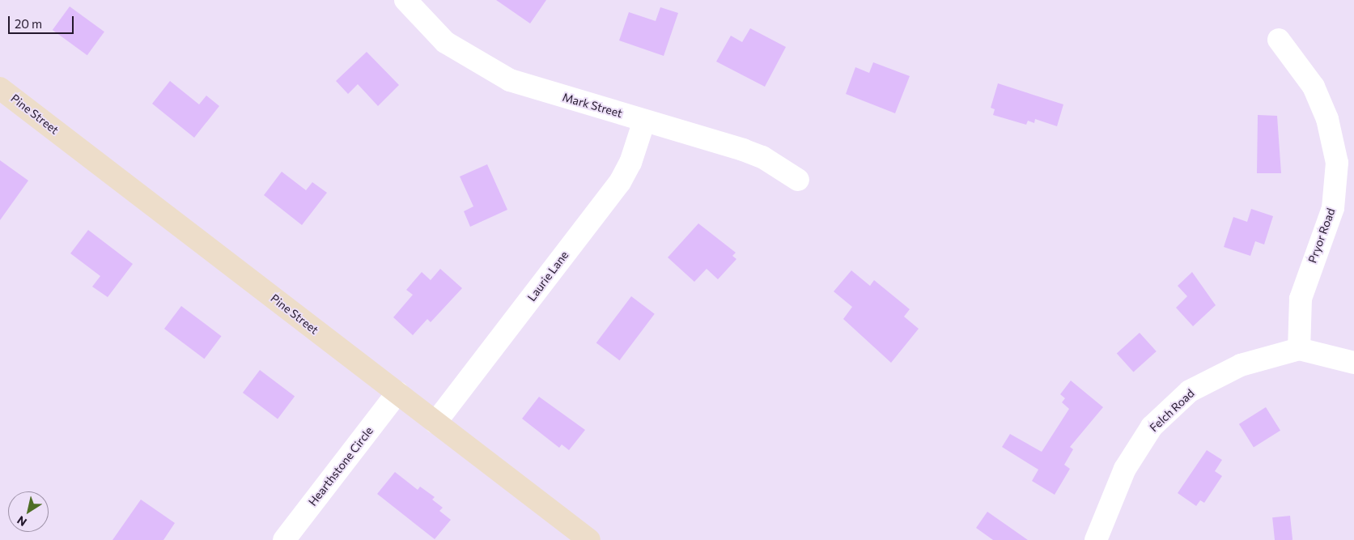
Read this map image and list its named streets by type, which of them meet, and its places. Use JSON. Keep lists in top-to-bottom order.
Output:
{
  "streets": {
    "main road": ["Pine Street"],
    "street": [
      "Mark Street",
      "Pryor Road",
      "Laurie Lane",
      "Felch Road",
      "Hearthstone Circle"
    ]
  },
  "crossings": [
    ["Mark Street", "Laurie Lane"],
    ["Pine Street", "Laurie Lane"],
    ["Pine Street", "Hearthstone Circle"],
    ["Pryor Road", "Felch Road"]
  ],
  "scale_bar": "20 m",
  "north": "bottom left"
}
